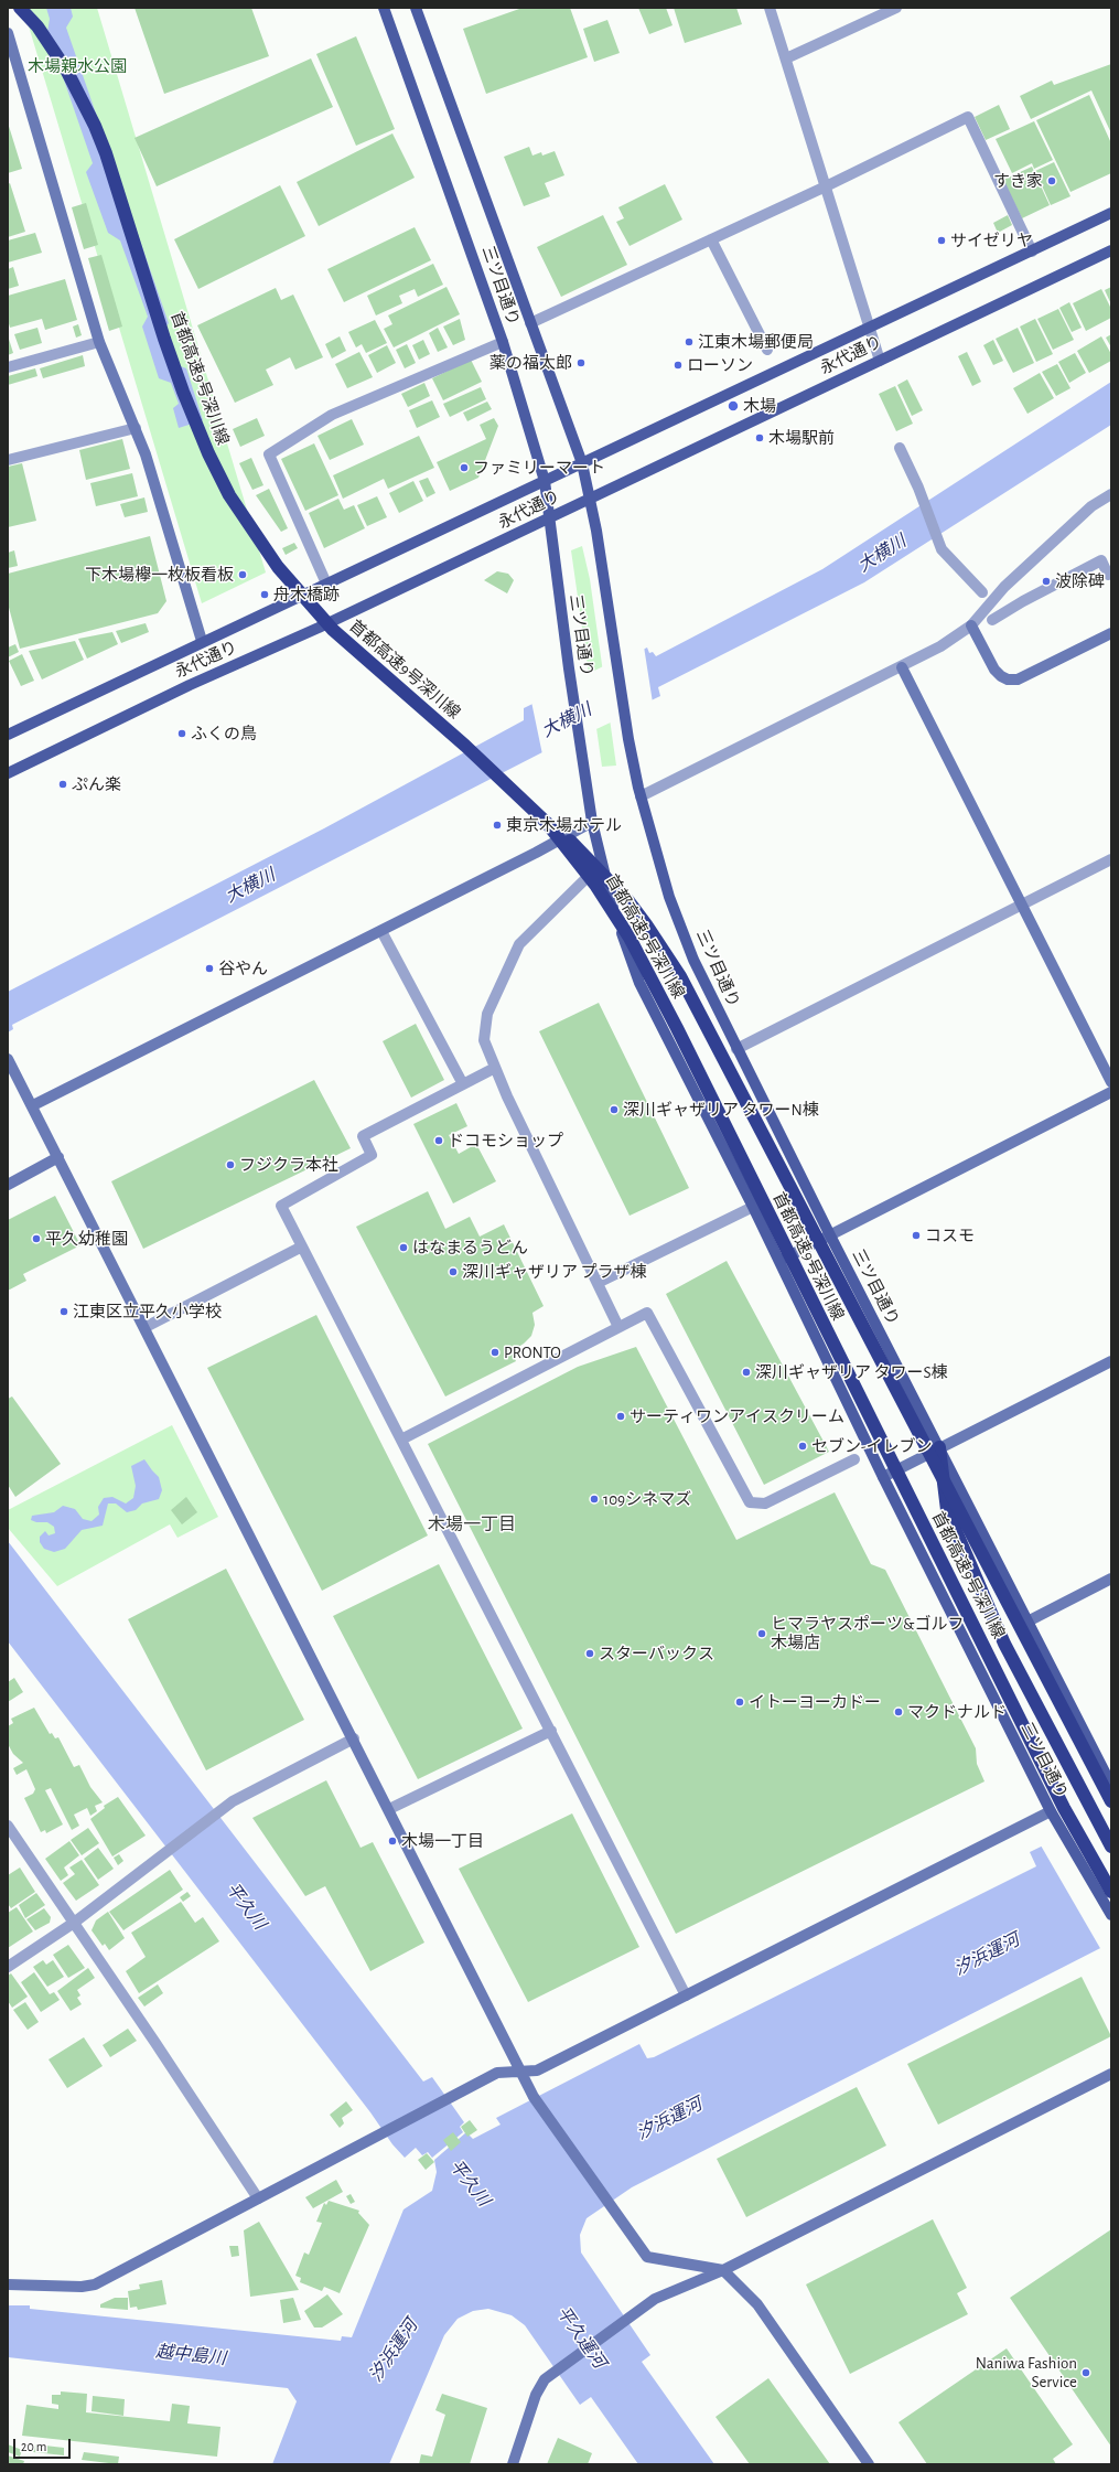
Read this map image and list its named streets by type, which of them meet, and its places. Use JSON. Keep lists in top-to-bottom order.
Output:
{
  "streets": {
    "highway": ["首都高速9号深川線"],
    "main road": ["三ツ目通り", "永代通り"]
  },
  "crossings": [
    ["三ツ目通り", "永代通り"]
  ],
  "districts": ["木場一丁目"],
  "water": [
    "大横川",
    "平久川",
    "汐浜運河",
    "平久運河",
    "越中島川"
  ],
  "parks": ["木場親水公園"],
  "places": [
    "すき家",
    "サイゼリヤ",
    "江東木場郵便局",
    "薬の福太郎",
    "ローソン",
    "木場",
    "木場駅前",
    "ファミリーマート",
    "下木場欅一枚板看板",
    "波除碑",
    "舟木橋跡",
    "ふくの鳥",
    "ぷん楽",
    "東京木場ホテル",
    "谷やん",
    "深川ギャザリア タワーN棟",
    "ドコモショップ",
    "フジクラ本社",
    "コスモ",
    "平久幼稚園",
    "はなまるうどん",
    "深川ギャザリア プラザ棟",
    "江東区立平久小学校",
    "PRONTO",
    "深川ギャザリア タワーS棟",
    "サーティワンアイスクリーム",
    "セブン-イレブン",
    "109シネマズ",
    "ヒマラヤスポーツ&ゴルフ 木場店",
    "スターバックス",
    "イトーヨーカドー",
    "マクドナルド",
    "木場一丁目",
    "Naniwa Fashion Service"
  ],
  "scale_bar": "20 m"
}
